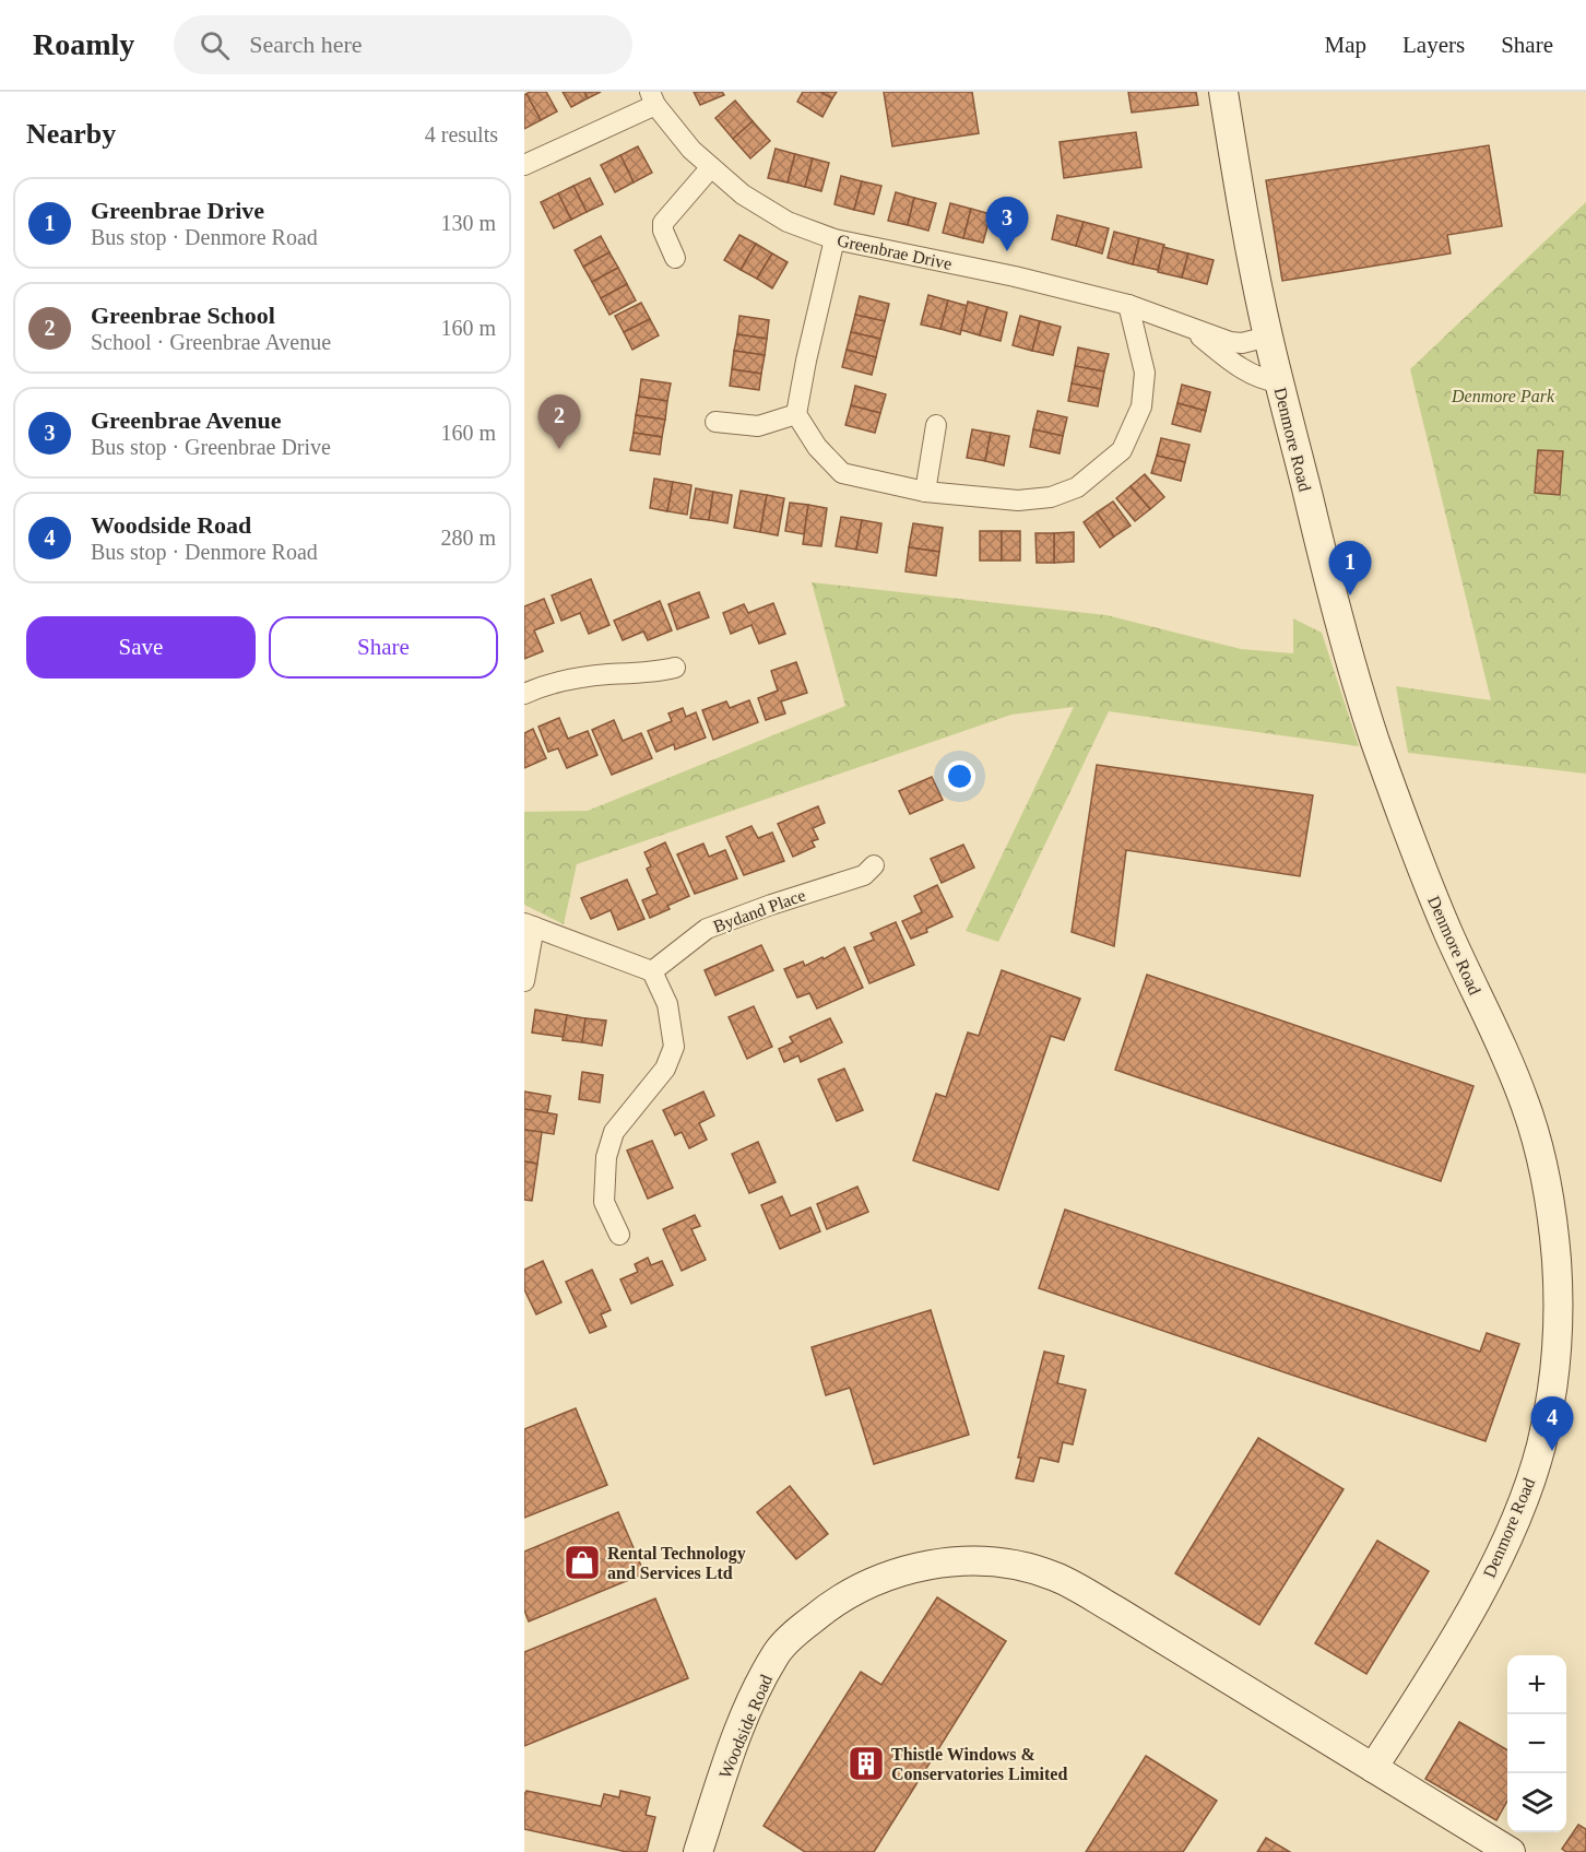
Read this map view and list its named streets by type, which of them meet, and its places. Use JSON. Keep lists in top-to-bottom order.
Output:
{
  "streets": {
    "street": [
      "Greenbrae Drive",
      "Denmore Road",
      "Bydand Place",
      "Woodside Road"
    ]
  },
  "crossings": [
    ["Greenbrae Drive", "Denmore Road"],
    ["Denmore Road", "Woodside Road"]
  ],
  "parks": ["Denmore Park"],
  "places": {
    "shop": ["Rental Technology and Services Ltd"],
    "building": ["Thistle Windows & Conservatories Limited"]
  },
  "page": {
    "header": "Roamly",
    "search": "Search here",
    "nav": ["Map", "Layers", "Share"],
    "heading": ["Nearby", "4 results"],
    "list": [
      {
        "mark": "1",
        "name": "Greenbrae Drive",
        "note": "Bus stop · Denmore Road",
        "value": "130 m"
      },
      {
        "mark": "2",
        "name": "Greenbrae School",
        "note": "School · Greenbrae Avenue",
        "value": "160 m"
      },
      {
        "mark": "3",
        "name": "Greenbrae Avenue",
        "note": "Bus stop · Greenbrae Drive",
        "value": "160 m"
      },
      {
        "mark": "4",
        "name": "Woodside Road",
        "note": "Bus stop · Denmore Road",
        "value": "280 m"
      }
    ],
    "pins": [
      "3",
      "2",
      "1",
      "4"
    ],
    "buttons": ["Save", "Share"],
    "map_buttons": ["+", "−"]
  }
}
